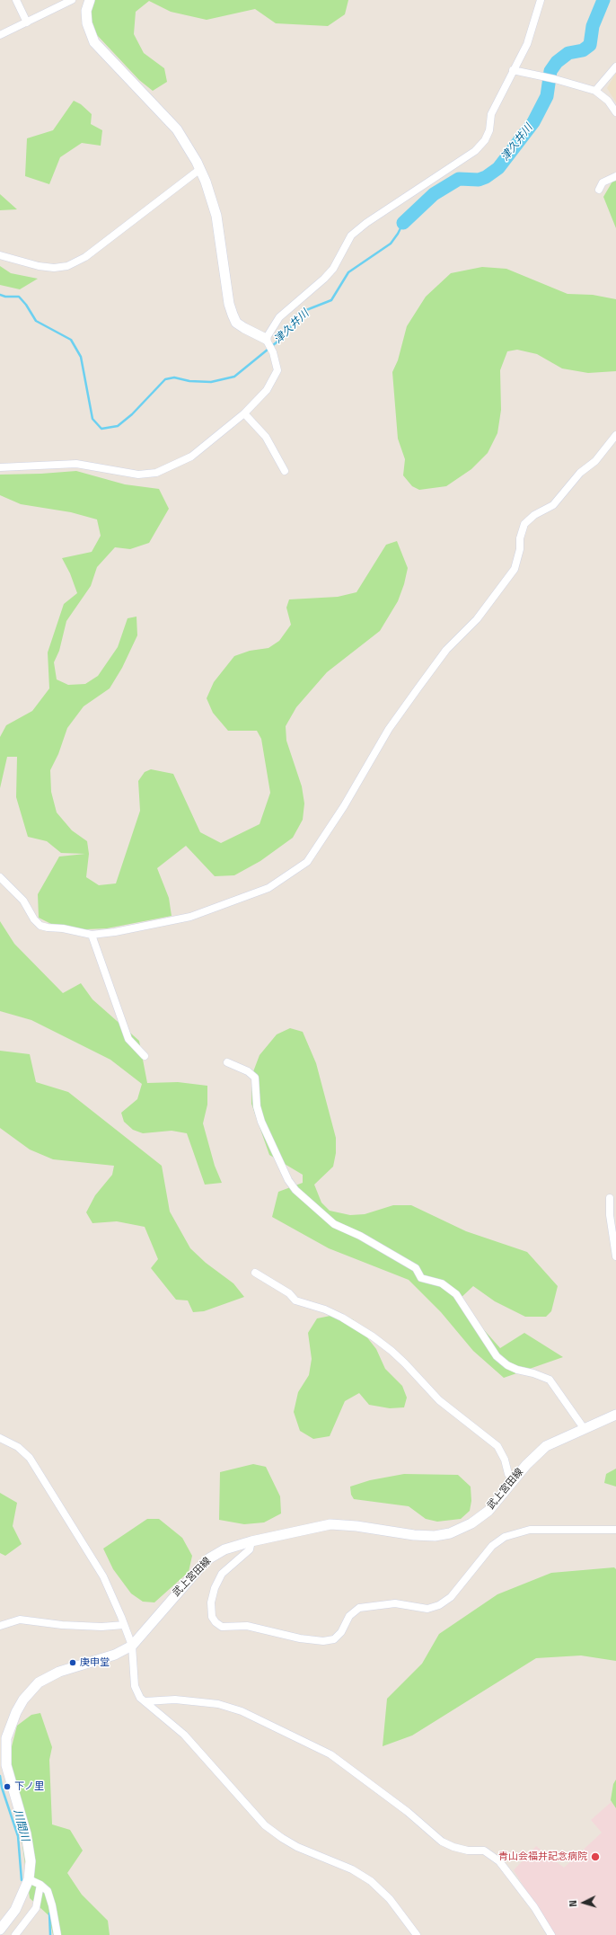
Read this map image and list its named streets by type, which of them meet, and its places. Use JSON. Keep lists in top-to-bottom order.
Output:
{
  "streets": {
    "main road": ["武上宮田線"]
  },
  "water": ["津久井川", "川間川"],
  "places": ["庚申堂", "下ノ里", "青山会福井記念病院"],
  "north": "left"
}
